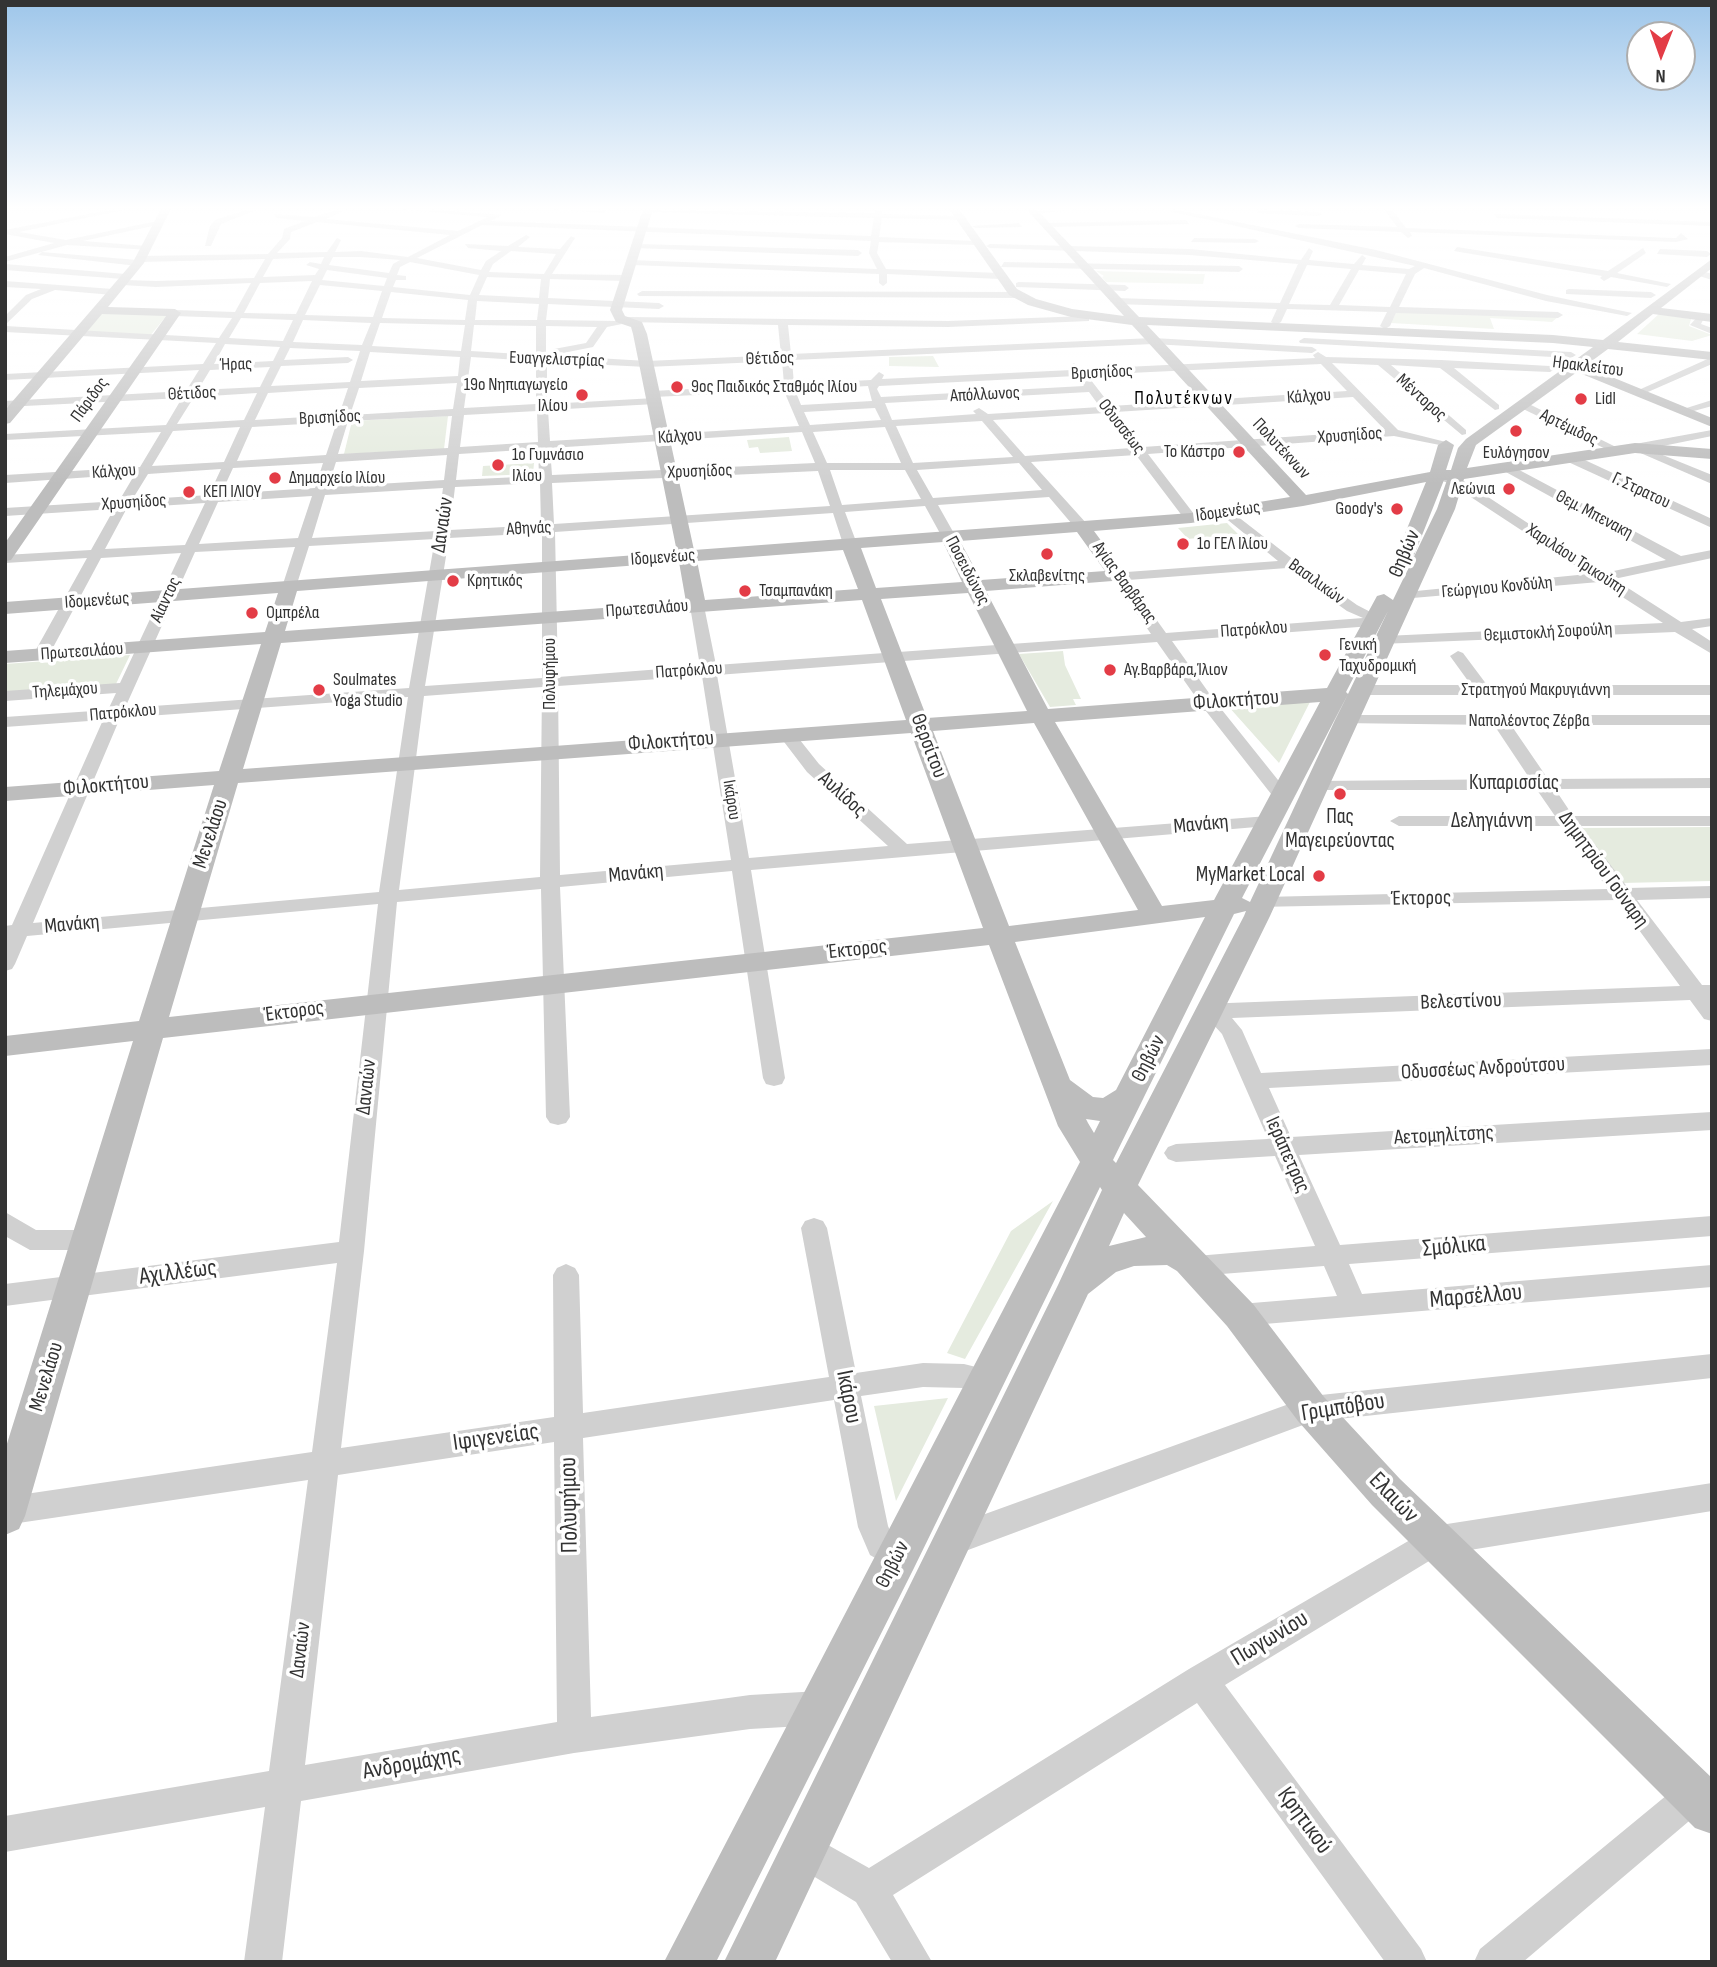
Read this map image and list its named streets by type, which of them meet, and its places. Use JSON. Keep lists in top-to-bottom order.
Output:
{
  "streets": {
    "main road": [
      "Ηρακλείτου",
      "Πάριδος",
      "Πολυτέκνων",
      "Ιδομενέως",
      "Θηβών",
      "Ποσειδώνος",
      "Αγίας Βαρβάρας",
      "Πρωτεσιλάου",
      "Φιλοκτήτου",
      "Θερσίτου",
      "Ικάρου",
      "Μενελάου",
      "Έκτορος",
      "Ελαιών"
    ],
    "street": [
      "Θέτιδος",
      "Ευαγγελιστρίας",
      "Ήρας",
      "Βρισηίδος",
      "Απόλλωνος",
      "Κάλχου",
      "Μέντορος",
      "Οδυσσέως",
      "Αρτέμιδος",
      "Χρυσηίδος",
      "Γ. Στρατου",
      "Θεμ. Μπενακη",
      "Δαναών",
      "Αθηνάς",
      "Χαριλάου Τρικούπη",
      "Βασιλικών",
      "Γεώργιου Κονδύλη",
      "Αίαντος",
      "Πατρόκλου",
      "Θεμιστοκλή Σοφούλη",
      "Πολυφήμου",
      "Στρατηγού Μακρυγιάννη",
      "Τηλεμάχου",
      "Ναπολέοντος Ζέρβα",
      "Κυπαρισσίας",
      "Αυλίδος",
      "Δεληγιάννη",
      "Μανάκη",
      "Δημητρίου Γούναρη",
      "Βελεστίνου",
      "Οδυσσέως Ανδρούτσου",
      "Αετομηλίτσης",
      "Ιεράπετρας",
      "Σμόλικα",
      "Αχιλλέως",
      "Μαρσέλλου",
      "Γριμπόβου",
      "Ιφιγενείας",
      "Πωγωνίου",
      "Ανδρομάχης",
      "Κρητικού"
    ]
  },
  "crossings": [
    ["Θέτιδος", "Ευαγγελιστρίας"],
    ["Θέτιδος", "Βρισηίδος"],
    ["Θέτιδος", "Πάριδος"],
    ["Θέτιδος", "Οδυσσέως"],
    ["Θέτιδος", "Πολυτέκνων"],
    ["Θέτιδος", "Δαναών"],
    ["Θέτιδος", "Ποσειδώνος"],
    ["Θέτιδος", "Αίαντος"],
    ["Θέτιδος", "Θερσίτου"],
    ["Θέτιδος", "Ικάρου"],
    ["Θέτιδος", "Μενελάου"],
    ["Ευαγγελιστρίας", "Ήρας"],
    ["Ευαγγελιστρίας", "Δαναών"],
    ["Ευαγγελιστρίας", "Πολυφήμου"],
    ["Ευαγγελιστρίας", "Ικάρου"],
    ["Ήρας", "Πάριδος"],
    ["Ήρας", "Δαναών"],
    ["Ήρας", "Αίαντος"],
    ["Ήρας", "Μενελάου"],
    ["Ηρακλείτου", "Βρισηίδος"],
    ["Ηρακλείτου", "Θηβών"],
    ["Βρισηίδος", "Μέντορος"],
    ["Βρισηίδος", "Πάριδος"],
    ["Βρισηίδος", "Οδυσσέως"],
    ["Βρισηίδος", "Πολυτέκνων"],
    ["Βρισηίδος", "Δαναών"],
    ["Βρισηίδος", "Θηβών"],
    ["Βρισηίδος", "Ποσειδώνος"],
    ["Βρισηίδος", "Αγίας Βαρβάρας"],
    ["Βρισηίδος", "Αίαντος"],
    ["Βρισηίδος", "Πολυφήμου"],
    ["Βρισηίδος", "Θερσίτου"],
    ["Βρισηίδος", "Ικάρου"],
    ["Βρισηίδος", "Μενελάου"],
    ["Απόλλωνος", "Οδυσσέως"],
    ["Απόλλωνος", "Ποσειδώνος"],
    ["Απόλλωνος", "Αγίας Βαρβάρας"],
    ["Απόλλωνος", "Θερσίτου"],
    ["Κάλχου", "Πάριδος"],
    ["Κάλχου", "Οδυσσέως"],
    ["Κάλχου", "Πολυτέκνων"],
    ["Κάλχου", "Δαναών"],
    ["Κάλχου", "Ποσειδώνος"],
    ["Κάλχου", "Αγίας Βαρβάρας"],
    ["Κάλχου", "Αίαντος"],
    ["Κάλχου", "Πολυφήμου"],
    ["Κάλχου", "Θερσίτου"],
    ["Κάλχου", "Ικάρου"],
    ["Κάλχου", "Μενελάου"],
    ["Πάριδος", "Χρυσηίδος"],
    ["Πάριδος", "Αθηνάς"],
    ["Οδυσσέως", "Χρυσηίδος"],
    ["Οδυσσέως", "Ιδομενέως"],
    ["Αρτέμιδος", "Ιδομενέως"],
    ["Αρτέμιδος", "Θηβών"],
    ["Χρυσηίδος", "Πολυτέκνων"],
    ["Χρυσηίδος", "Δαναών"],
    ["Χρυσηίδος", "Ποσειδώνος"],
    ["Χρυσηίδος", "Αγίας Βαρβάρας"],
    ["Χρυσηίδος", "Αίαντος"],
    ["Χρυσηίδος", "Πολυφήμου"],
    ["Χρυσηίδος", "Θερσίτου"],
    ["Χρυσηίδος", "Ικάρου"],
    ["Χρυσηίδος", "Μενελάου"],
    ["Πολυτέκνων", "Ιδομενέως"],
    ["Γ. Στρατου", "Ιδομενέως"],
    ["Ιδομενέως", "Θεμ. Μπενακη"],
    ["Ιδομενέως", "Δαναών"],
    ["Ιδομενέως", "Θηβών"],
    ["Ιδομενέως", "Χαριλάου Τρικούπη"],
    ["Ιδομενέως", "Ποσειδώνος"],
    ["Ιδομενέως", "Βασιλικών"],
    ["Ιδομενέως", "Αγίας Βαρβάρας"],
    ["Ιδομενέως", "Αίαντος"],
    ["Ιδομενέως", "Πολυφήμου"],
    ["Ιδομενέως", "Θερσίτου"],
    ["Ιδομενέως", "Ικάρου"],
    ["Ιδομενέως", "Μενελάου"],
    ["Θεμ. Μπενακη", "Γεώργιου Κονδύλη"],
    ["Δαναών", "Αθηνάς"],
    ["Δαναών", "Πρωτεσιλάου"],
    ["Δαναών", "Πατρόκλου"],
    ["Δαναών", "Φιλοκτήτου"],
    ["Δαναών", "Μανάκη"],
    ["Δαναών", "Έκτορος"],
    ["Δαναών", "Αχιλλέως"],
    ["Δαναών", "Ιφιγενείας"],
    ["Δαναών", "Ανδρομάχης"],
    ["Αθηνάς", "Ποσειδώνος"],
    ["Αθηνάς", "Αγίας Βαρβάρας"],
    ["Αθηνάς", "Αίαντος"],
    ["Αθηνάς", "Πολυφήμου"],
    ["Αθηνάς", "Θερσίτου"],
    ["Αθηνάς", "Ικάρου"],
    ["Αθηνάς", "Μενελάου"],
    ["Θηβών", "Χαριλάου Τρικούπη"],
    ["Θηβών", "Βασιλικών"],
    ["Θηβών", "Αγίας Βαρβάρας"],
    ["Θηβών", "Γεώργιου Κονδύλη"],
    ["Θηβών", "Πατρόκλου"],
    ["Θηβών", "Θεμιστοκλή Σοφούλη"],
    ["Θηβών", "Στρατηγού Μακρυγιάννη"],
    ["Θηβών", "Φιλοκτήτου"],
    ["Θηβών", "Ναπολέοντος Ζέρβα"],
    ["Θηβών", "Θερσίτου"],
    ["Θηβών", "Κυπαρισσίας"],
    ["Θηβών", "Ικάρου"],
    ["Θηβών", "Μανάκη"],
    ["Θηβών", "Έκτορος"],
    ["Θηβών", "Βελεστίνου"],
    ["Θηβών", "Ιεράπετρας"],
    ["Θηβών", "Γριμπόβου"],
    ["Θηβών", "Ιφιγενείας"],
    ["Θηβών", "Ελαιών"],
    ["Θηβών", "Ανδρομάχης"],
    ["Χαριλάου Τρικούπη", "Γεώργιου Κονδύλη"],
    ["Χαριλάου Τρικούπη", "Θεμιστοκλή Σοφούλη"],
    ["Ποσειδώνος", "Πρωτεσιλάου"],
    ["Ποσειδώνος", "Πατρόκλου"],
    ["Ποσειδώνος", "Φιλοκτήτου"],
    ["Ποσειδώνος", "Μανάκη"],
    ["Ποσειδώνος", "Έκτορος"],
    ["Βασιλικών", "Πρωτεσιλάου"],
    ["Βασιλικών", "Πατρόκλου"],
    ["Αγίας Βαρβάρας", "Πρωτεσιλάου"],
    ["Αγίας Βαρβάρας", "Πατρόκλου"],
    ["Αγίας Βαρβάρας", "Φιλοκτήτου"],
    ["Αίαντος", "Πρωτεσιλάου"],
    ["Αίαντος", "Πατρόκλου"],
    ["Αίαντος", "Τηλεμάχου"],
    ["Αίαντος", "Φιλοκτήτου"],
    ["Αίαντος", "Μανάκη"],
    ["Πρωτεσιλάου", "Πολυφήμου"],
    ["Πρωτεσιλάου", "Θερσίτου"],
    ["Πρωτεσιλάου", "Ικάρου"],
    ["Πρωτεσιλάου", "Μενελάου"],
    ["Πατρόκλου", "Πολυφήμου"],
    ["Πατρόκλου", "Θερσίτου"],
    ["Πατρόκλου", "Ικάρου"],
    ["Πατρόκλου", "Μενελάου"],
    ["Πολυφήμου", "Φιλοκτήτου"],
    ["Πολυφήμου", "Μανάκη"],
    ["Πολυφήμου", "Έκτορος"],
    ["Πολυφήμου", "Ιφιγενείας"],
    ["Πολυφήμου", "Ανδρομάχης"],
    ["Στρατηγού Μακρυγιάννη", "Φιλοκτήτου"],
    ["Φιλοκτήτου", "Θερσίτου"],
    ["Φιλοκτήτου", "Αυλίδος"],
    ["Φιλοκτήτου", "Ικάρου"],
    ["Φιλοκτήτου", "Μενελάου"],
    ["Ναπολέοντος Ζέρβα", "Δημητρίου Γούναρη"],
    ["Θερσίτου", "Μανάκη"],
    ["Θερσίτου", "Έκτορος"],
    ["Θερσίτου", "Ελαιών"],
    ["Κυπαρισσίας", "Δημητρίου Γούναρη"],
    ["Αυλίδος", "Μανάκη"],
    ["Ικάρου", "Μανάκη"],
    ["Ικάρου", "Έκτορος"],
    ["Ικάρου", "Ιφιγενείας"],
    ["Δεληγιάννη", "Δημητρίου Γούναρη"],
    ["Μανάκη", "Μενελάου"],
    ["Μενελάου", "Έκτορος"],
    ["Μενελάου", "Αχιλλέως"],
    ["Μενελάου", "Ιφιγενείας"],
    ["Δημητρίου Γούναρη", "Έκτορος"],
    ["Δημητρίου Γούναρη", "Βελεστίνου"],
    ["Βελεστίνου", "Ιεράπετρας"],
    ["Οδυσσέως Ανδρούτσου", "Ιεράπετρας"],
    ["Αετομηλίτσης", "Ιεράπετρας"],
    ["Ιεράπετρας", "Σμόλικα"],
    ["Ιεράπετρας", "Μαρσέλλου"],
    ["Σμόλικα", "Ελαιών"],
    ["Μαρσέλλου", "Ελαιών"],
    ["Γριμπόβου", "Ελαιών"],
    ["Ελαιών", "Πωγωνίου"],
    ["Πωγωνίου", "Κρητικού"]
  ],
  "districts": ["Πολυτέκνων"],
  "places": [
    "9ος Παιδικός Σταθμός Ιλίου",
    "19ο Νηπιαγωγείο Ιλίου",
    "Lidl",
    "Ευλόγησον",
    "Το Κάστρο",
    "1ο Γυμνάσιο Ιλίου",
    "Δημαρχείο Ιλίου",
    "Λεώνια",
    "ΚΕΠ ΙΛΙΟΥ",
    "Goody's",
    "1ο ΓΕΛ Ιλίου",
    "Σκλαβενίτης",
    "Κρητικός",
    "Τσαμπανάκη",
    "Ομπρέλα",
    "Γενική Ταχυδρομική",
    "Αγ.Βαρβάρα,Ίλιον",
    "Soulmates Yoga Studio",
    "Πας Μαγειρεύοντας",
    "MyMarket Local"
  ],
  "north": "bottom"
}
